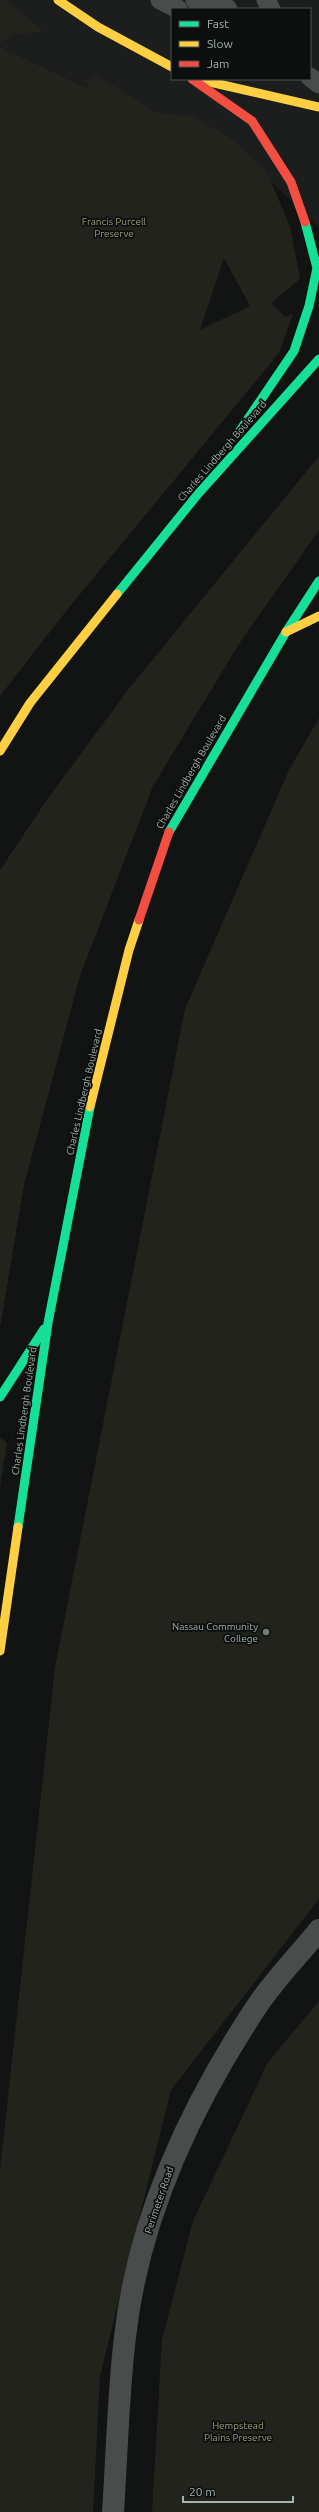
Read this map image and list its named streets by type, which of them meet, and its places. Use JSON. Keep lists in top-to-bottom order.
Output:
{
  "streets": {
    "main road": ["Charles Lindbergh Boulevard"],
    "street": ["Perimeter Road"]
  },
  "parks": ["Francis Purcell Preserve", "Hempstead Plains Preserve"],
  "places": ["Nassau Community College"],
  "legend": ["Fast", "Slow", "Jam"],
  "scale_bar": "20 m"
}
